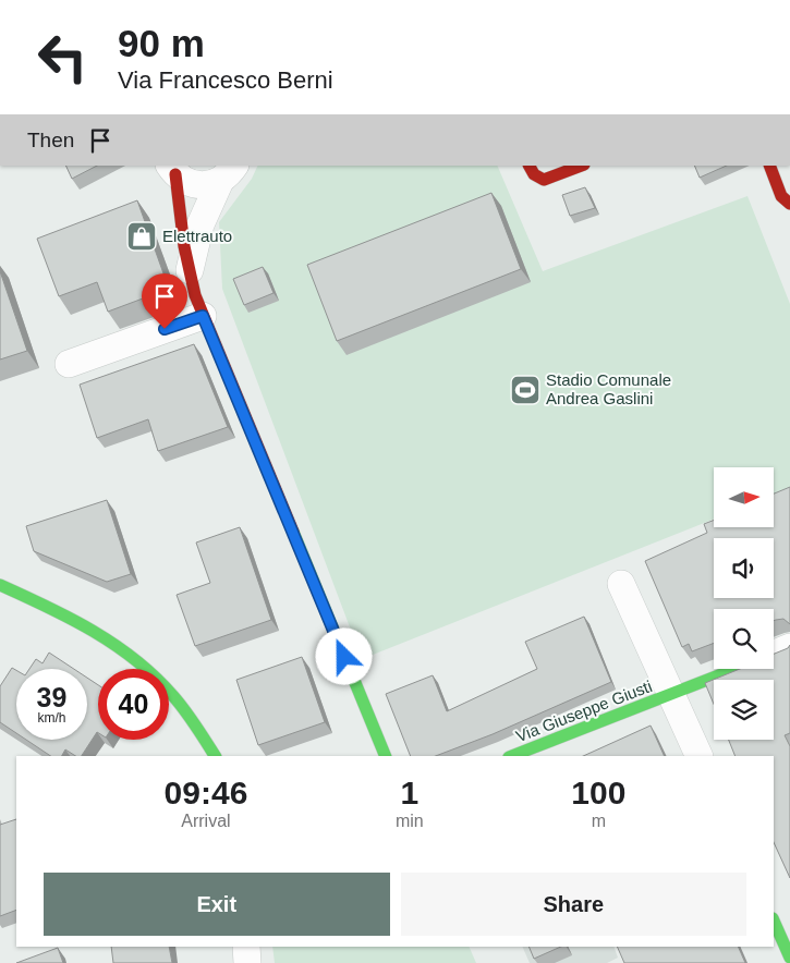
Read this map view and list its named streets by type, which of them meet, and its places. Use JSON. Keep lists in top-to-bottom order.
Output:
{
  "streets": {
    "street": ["Via Giuseppe Giusti"]
  },
  "places": {
    "shop": ["Elettrauto"],
    "sports": ["Stadio Comunale Andrea Gaslini"]
  },
  "north": "right",
  "page": {
    "turn": ["90 m", "Via Francesco Berni"],
    "then": "Then",
    "speed": "39 km/h",
    "limit": "40",
    "eta": [
      "09:46",
      "Arrival",
      "1",
      "min",
      "100",
      "m"
    ],
    "buttons": ["Exit", "Share"]
  }
}
